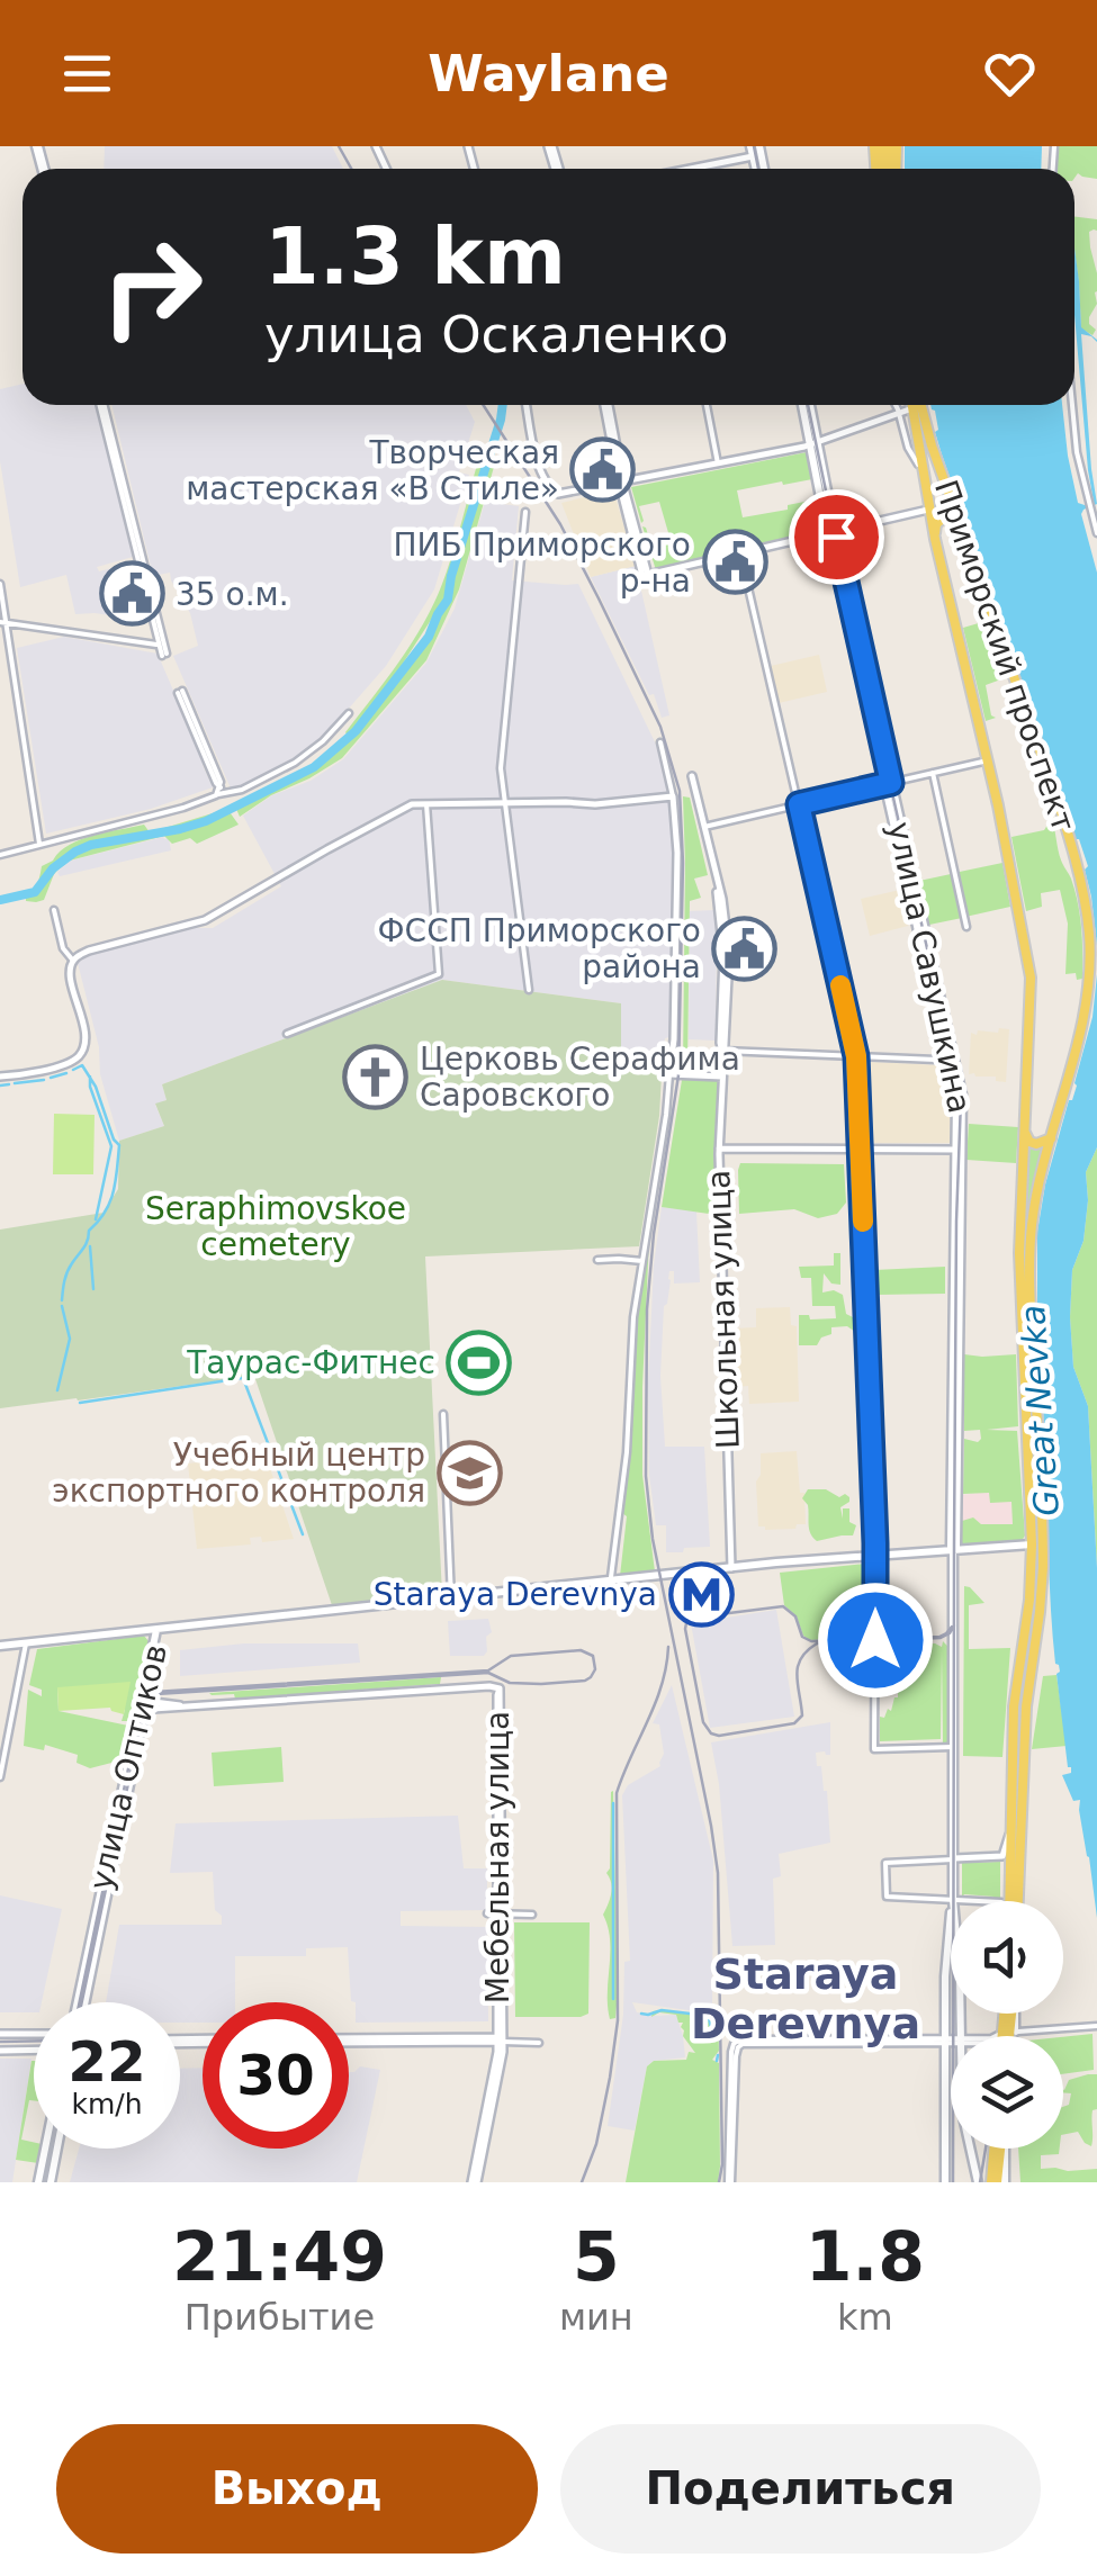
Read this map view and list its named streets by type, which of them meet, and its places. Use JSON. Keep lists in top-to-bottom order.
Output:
{
  "streets": {
    "main road": ["Приморский проспект", "улица Савушкина", "улица Оптиков"],
    "street": ["Школьная улица", "Мебельная улица"]
  },
  "crossings": [
    ["улица Оптиков", "Мебельная улица"]
  ],
  "districts": ["Staraya Derevnya"],
  "water": ["Great Nevka"],
  "parks": ["Seraphimovskoe cemetery"],
  "places": {
    "public building": [
      "Творческая мастерская «В Стиле»",
      "ПИБ Приморского р-на",
      "35 о.м.",
      "ФССП Приморского района"
    ],
    "church": ["Церковь Серафима Саровского"],
    "sports": ["Таурас-Фитнес"],
    "school or university": ["Учебный центр экспортного контроля"],
    "metro station": ["Staraya Derevnya"]
  },
  "page": {
    "header": "Waylane",
    "turn": ["1.3 km", "улица Оскаленко"],
    "speed": "22 km/h",
    "limit": "30",
    "eta": [
      "21:49",
      "Прибытие",
      "5",
      "мин",
      "1.8",
      "km"
    ],
    "buttons": ["Выход", "Поделиться"]
  }
}
